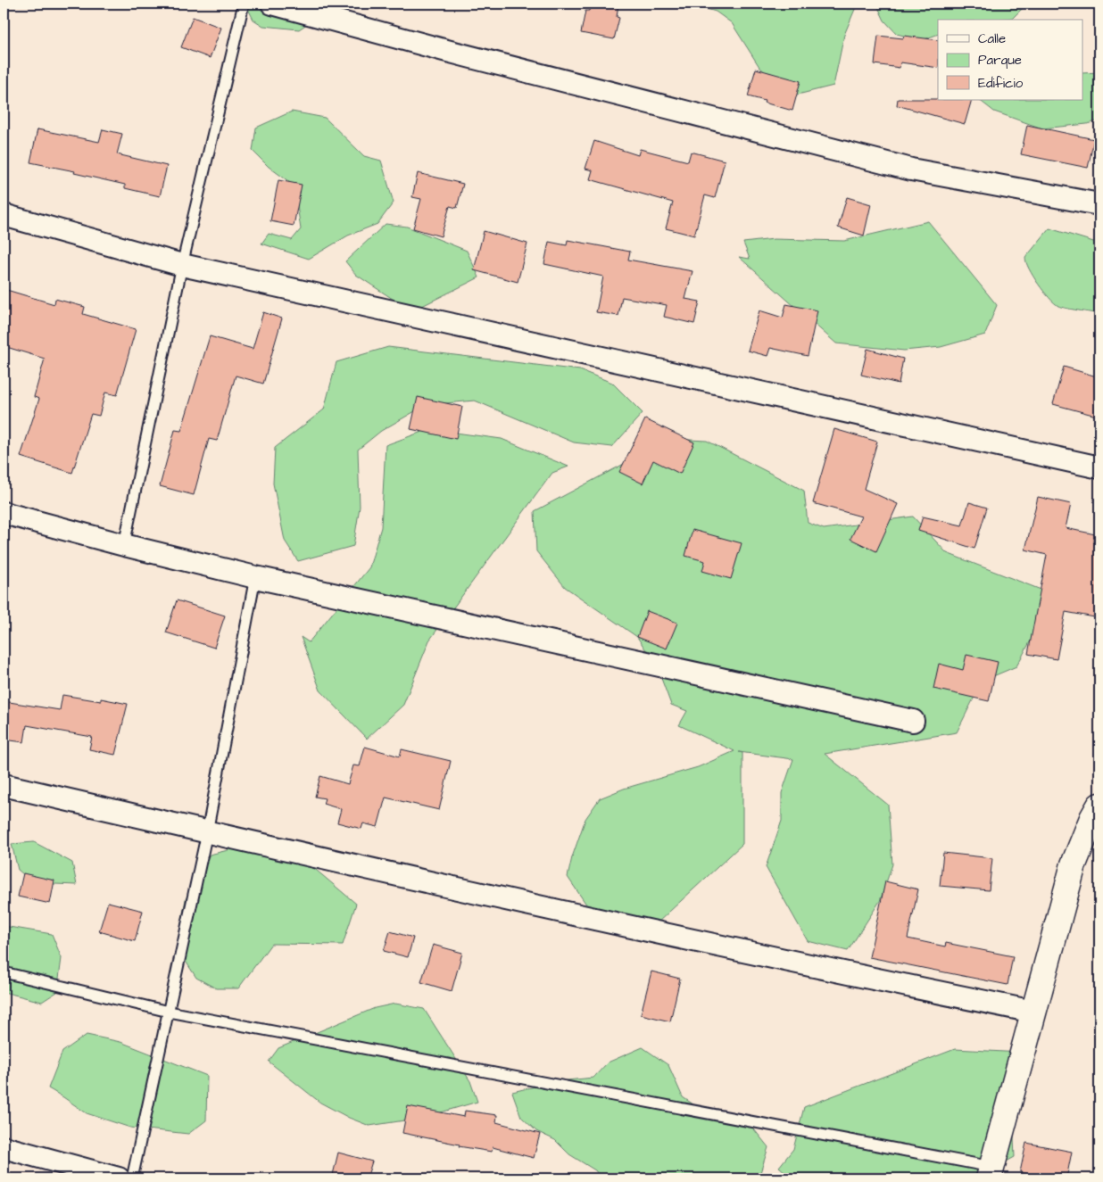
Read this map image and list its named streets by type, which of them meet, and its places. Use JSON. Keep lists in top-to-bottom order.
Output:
{
  "legend": ["Calle", "Parque", "Edificio"]
}
